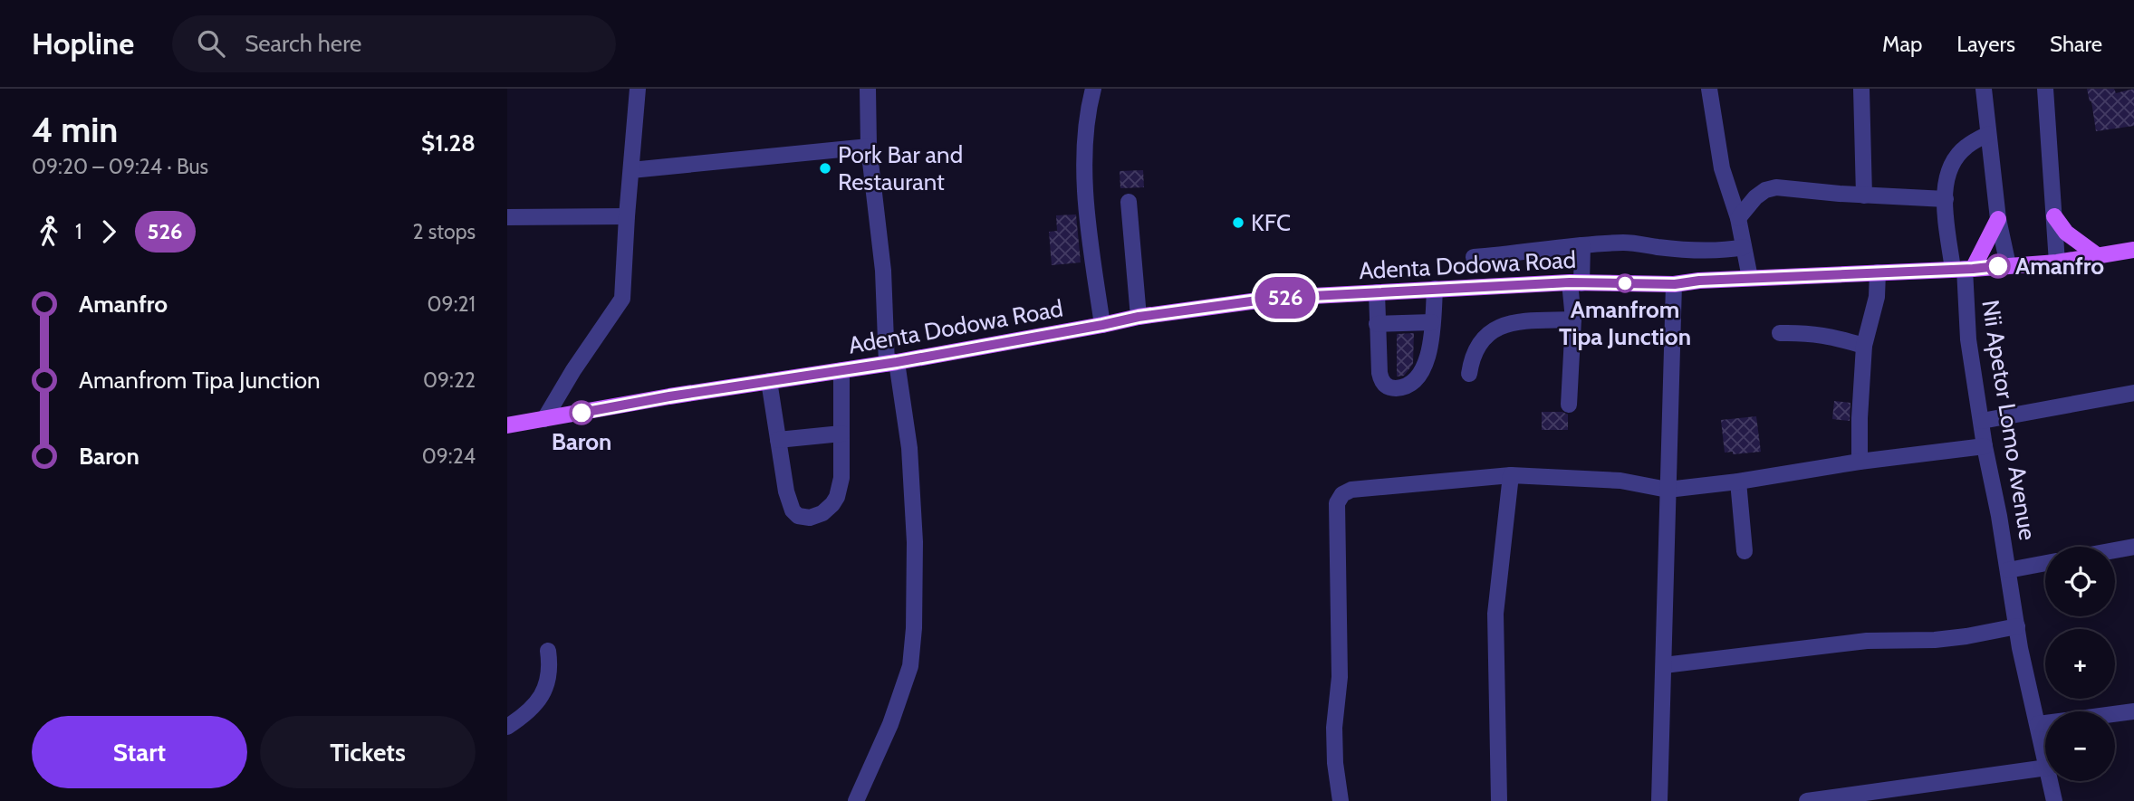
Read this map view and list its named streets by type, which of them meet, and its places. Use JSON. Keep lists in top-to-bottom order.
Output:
{
  "streets": {
    "main road": ["Adenta Dodowa Road"],
    "street": ["Nii Apetor Lomo Avenue"]
  },
  "crossings": [
    ["Adenta Dodowa Road", "Nii Apetor Lomo Avenue"]
  ],
  "places": [
    "Pork Bar and Restaurant",
    "KFC",
    "Amanfro",
    "Amanfrom Tipa Junction",
    "Baron"
  ],
  "lines": ["bus line 526"],
  "page": {
    "header": "Hopline",
    "search": "Search here",
    "nav": ["Map", "Layers", "Share"],
    "heading": ["4 min", "09:20 – 09:24 · Bus", "$1.28"],
    "on_map": "526",
    "legs": ["1", "526", "2 stops"],
    "list": [
      {
        "name": "Amanfro",
        "value": "09:21"
      },
      {
        "name": "Amanfrom Tipa Junction",
        "value": "09:22"
      },
      {
        "name": "Baron",
        "value": "09:24"
      }
    ],
    "map_buttons": ["+", "−"],
    "buttons": ["Start", "Tickets"]
  }
}
